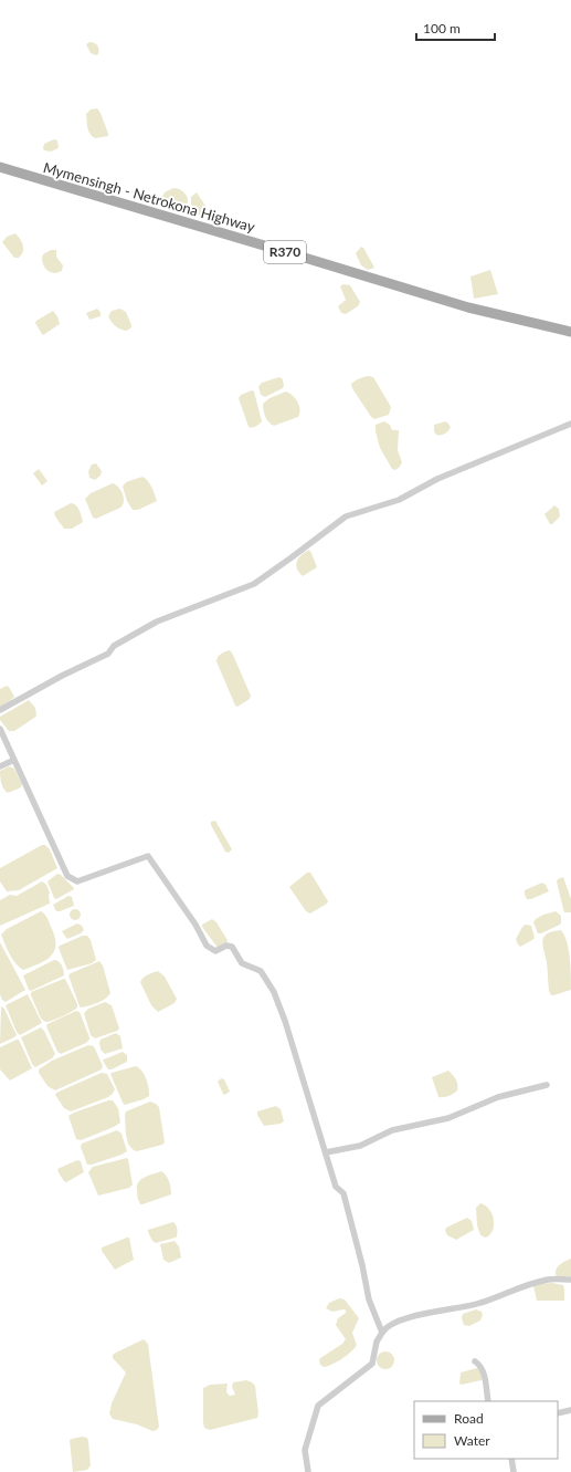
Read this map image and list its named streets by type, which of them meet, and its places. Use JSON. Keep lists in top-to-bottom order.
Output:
{
  "streets": {
    "main road": ["Mymensingh - Netrokona Highway", "R370"]
  },
  "legend": ["Road", "Water"],
  "scale_bar": "100 m"
}
